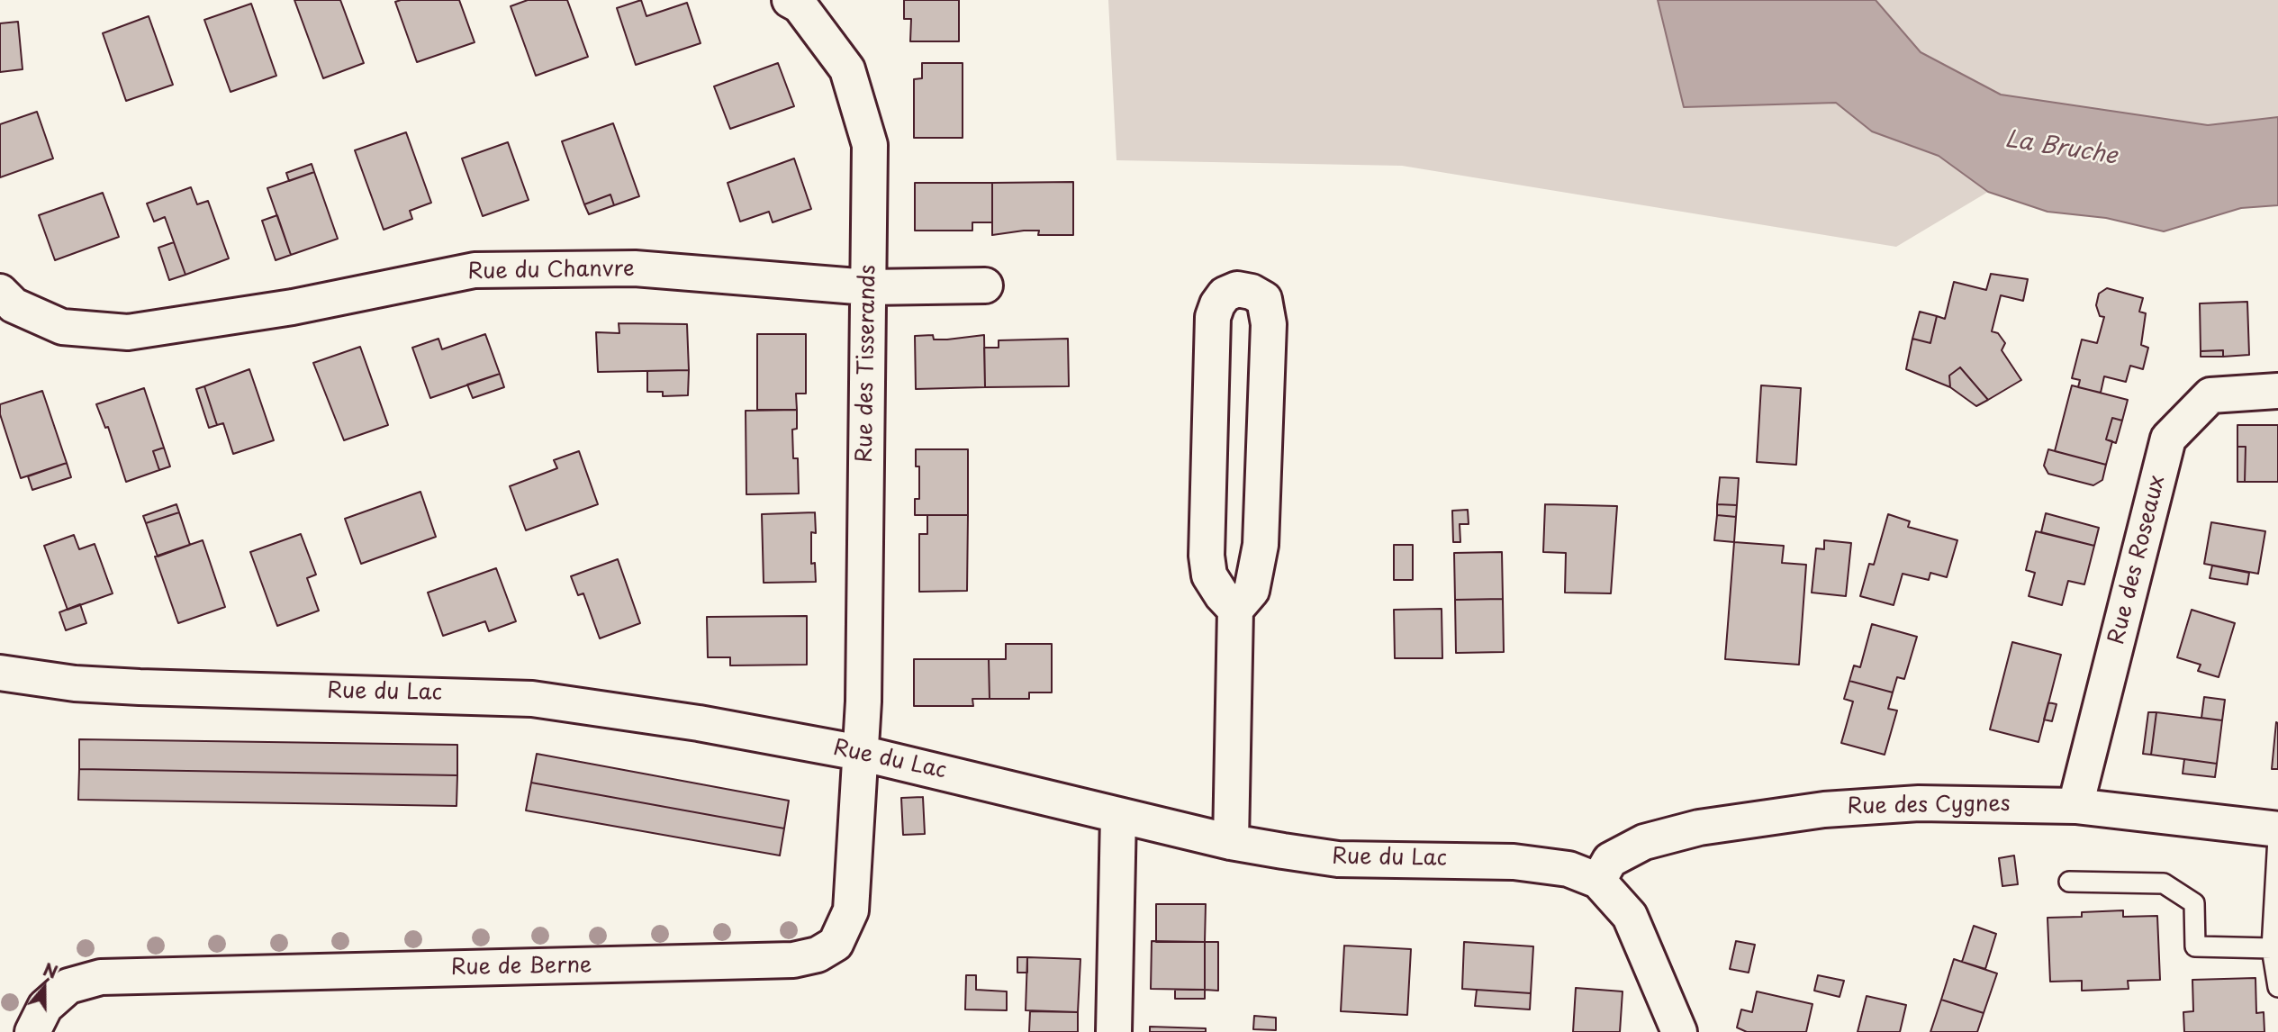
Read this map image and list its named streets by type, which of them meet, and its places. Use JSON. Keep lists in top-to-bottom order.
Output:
{
  "streets": {
    "street": [
      "Rue du Chanvre",
      "Rue des Tisserands",
      "Rue des Roseaux",
      "Rue du Lac",
      "Rue des Cygnes",
      "Rue de Berne"
    ]
  },
  "crossings": [
    ["Rue du Chanvre", "Rue des Tisserands"],
    ["Rue des Tisserands", "Rue du Lac"],
    ["Rue des Tisserands", "Rue de Berne"],
    ["Rue des Roseaux", "Rue des Cygnes"],
    ["Rue du Lac", "Rue des Cygnes"],
    ["Rue du Lac", "Rue de Berne"]
  ],
  "water": ["La Bruche"],
  "north": "top"
}
